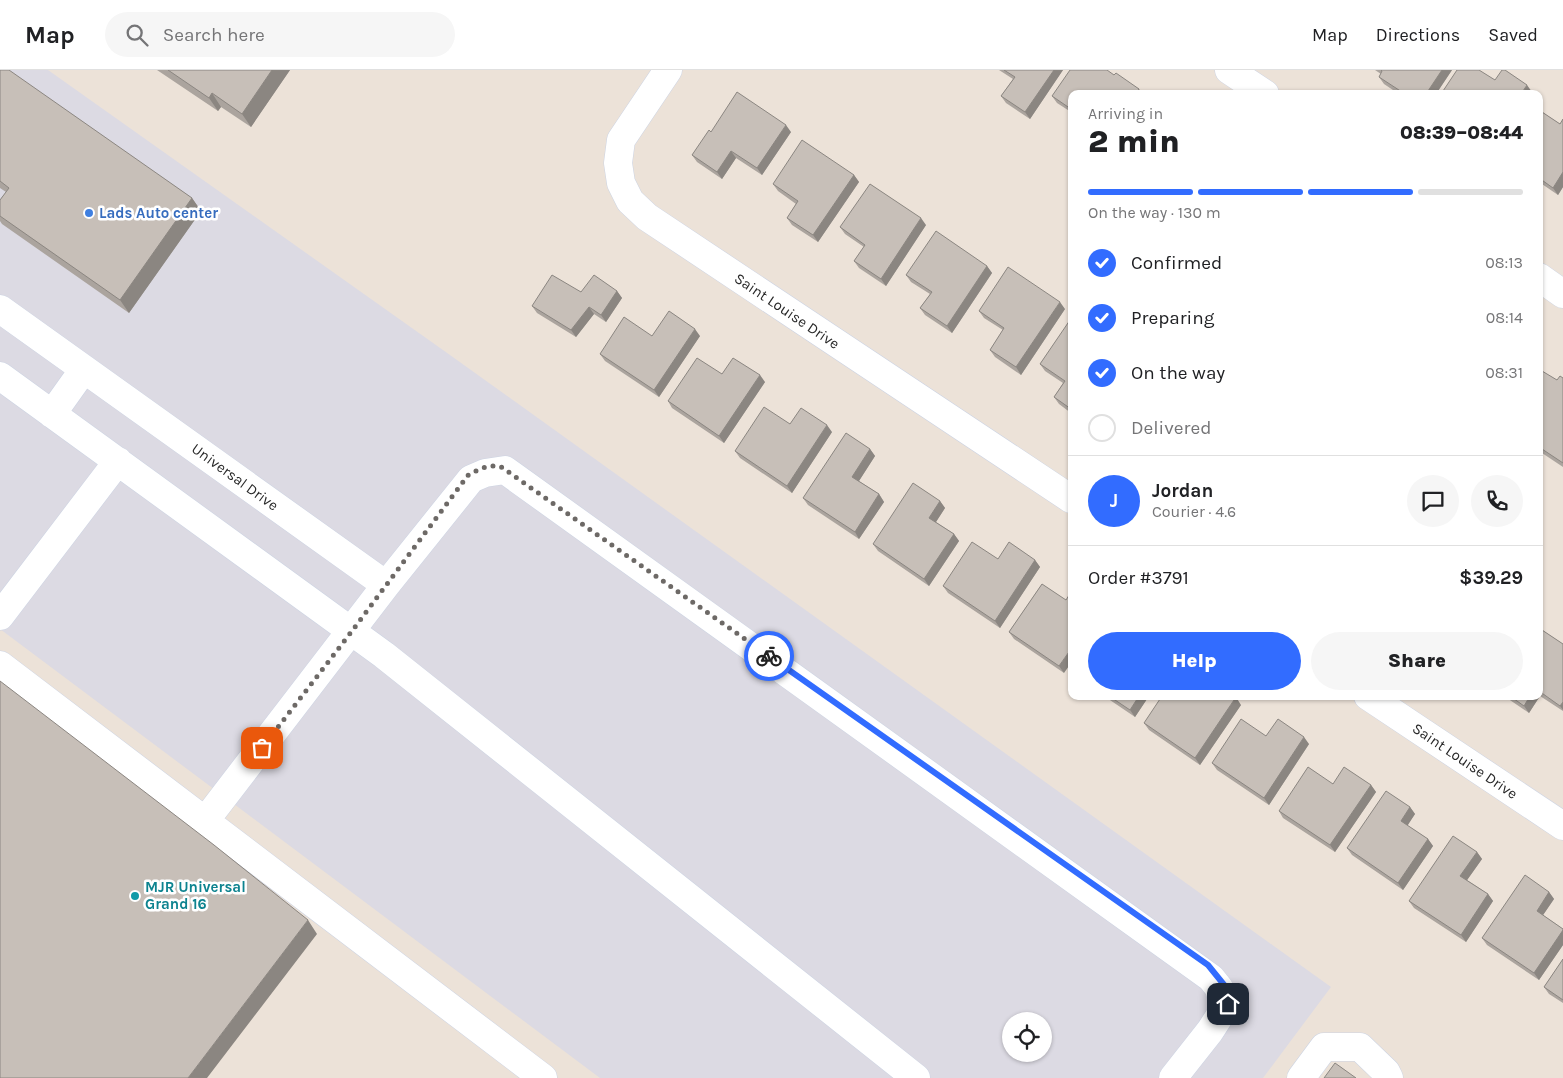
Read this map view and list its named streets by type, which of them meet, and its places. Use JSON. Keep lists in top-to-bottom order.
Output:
{
  "streets": {
    "street": ["Saint Louise Drive", "Universal Drive"]
  },
  "places": ["Lads Auto center", "MJR Universal Grand 16"],
  "page": {
    "header": "Map",
    "search": "Search here",
    "nav": ["Map", "Directions", "Saved"],
    "heading": ["2 min", "Arriving in", "08:39–08:44"],
    "panel": [
      "Jordan",
      "Courier · 4.6",
      "Order #3791",
      "$39.29"
    ],
    "bar": "On the way · 130 m",
    "list": [
      ["Confirmed", "08:13"],
      ["Preparing", "08:14"],
      ["On the way", "08:31"],
      "Delivered"
    ],
    "round": "J",
    "buttons": ["Help", "Share"]
  }
}
